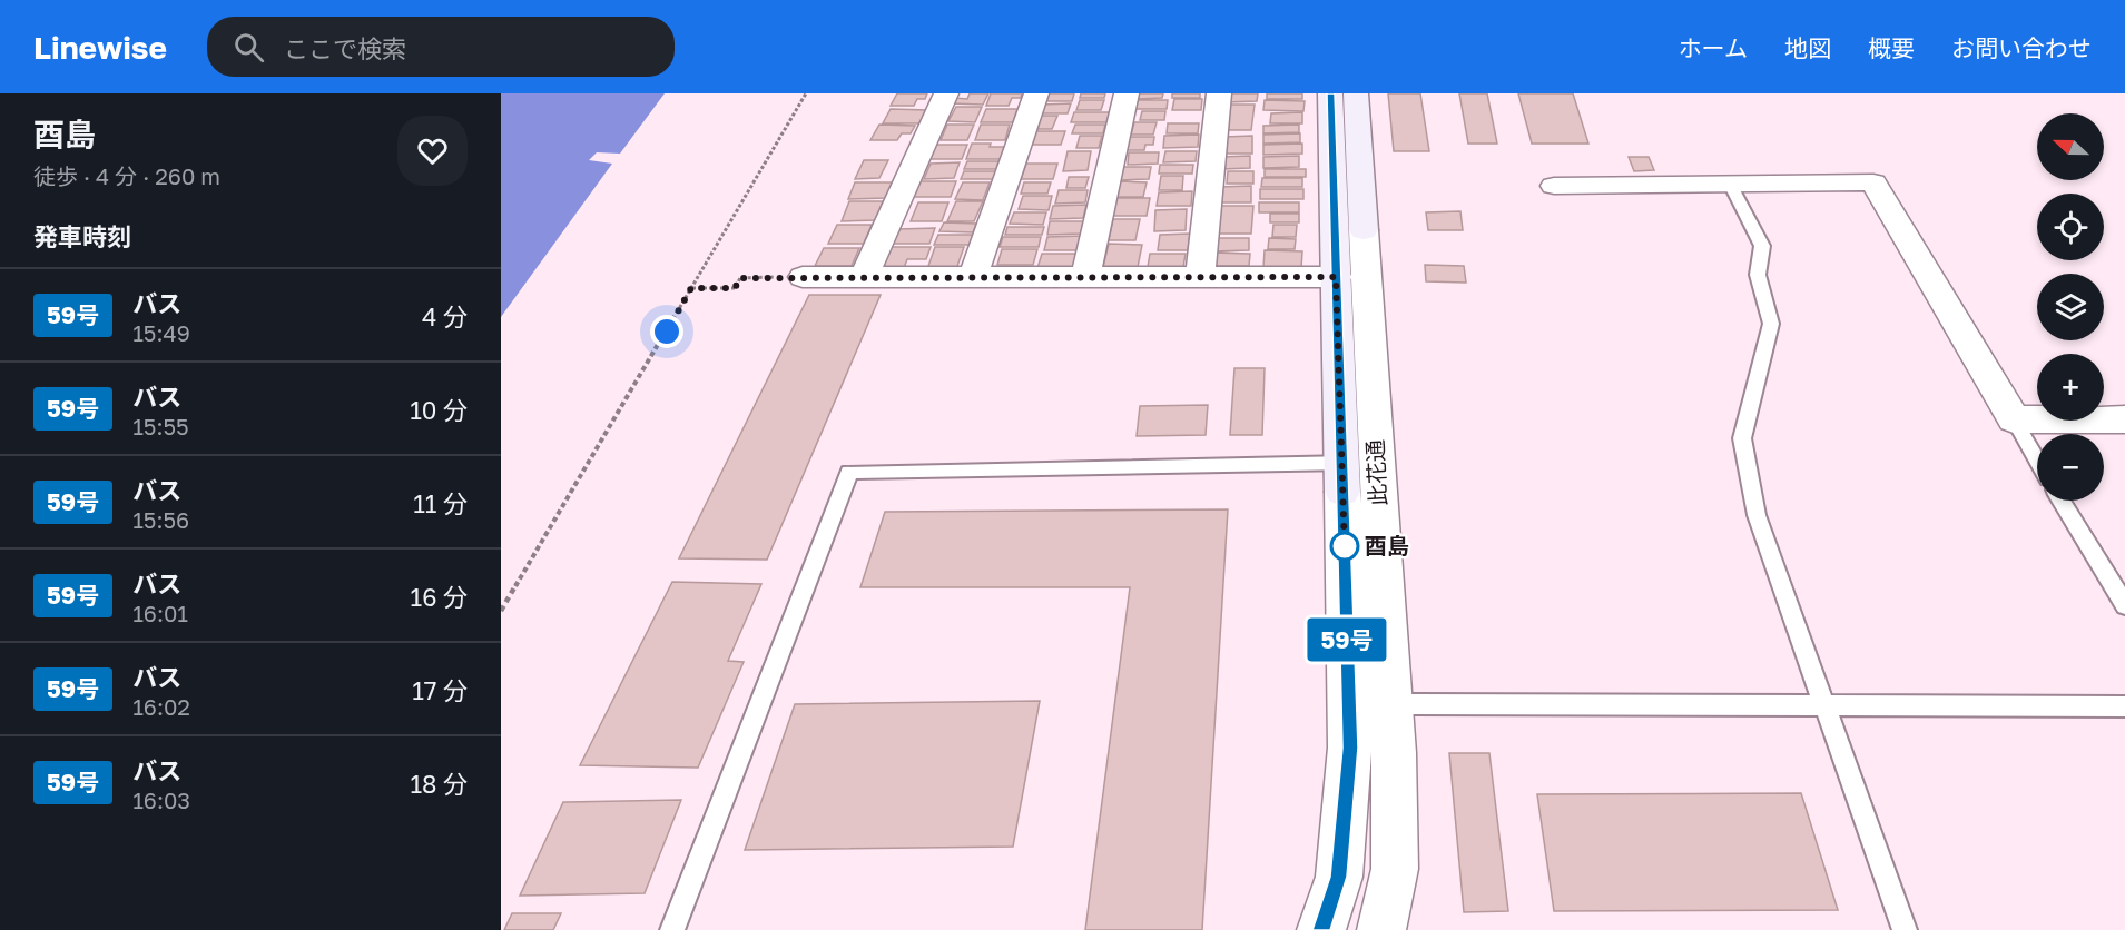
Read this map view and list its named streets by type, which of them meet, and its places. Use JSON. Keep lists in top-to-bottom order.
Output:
{
  "streets": {
    "street": ["此花通"]
  },
  "places": ["酉島"],
  "lines": ["bus line 59号"],
  "north": "left",
  "page": {
    "header": "Linewise",
    "search": "ここで検索",
    "nav": [
      "ホーム",
      "地図",
      "概要",
      "お問い合わせ"
    ],
    "heading": [
      ["酉島", "徒歩 · 4 分 · 260 m"],
      "発車時刻"
    ],
    "on_map": "59号",
    "map_buttons": ["+", "−"],
    "list": [
      {
        "mark": "59号",
        "name": "バス",
        "note": "15:49",
        "value": "4 分"
      },
      {
        "mark": "59号",
        "name": "バス",
        "note": "15:55",
        "value": "10 分"
      },
      {
        "mark": "59号",
        "name": "バス",
        "note": "15:56",
        "value": "11 分"
      },
      {
        "mark": "59号",
        "name": "バス",
        "note": "16:01",
        "value": "16 分"
      },
      {
        "mark": "59号",
        "name": "バス",
        "note": "16:02",
        "value": "17 分"
      },
      {
        "mark": "59号",
        "name": "バス",
        "note": "16:03",
        "value": "18 分"
      }
    ]
  }
}
